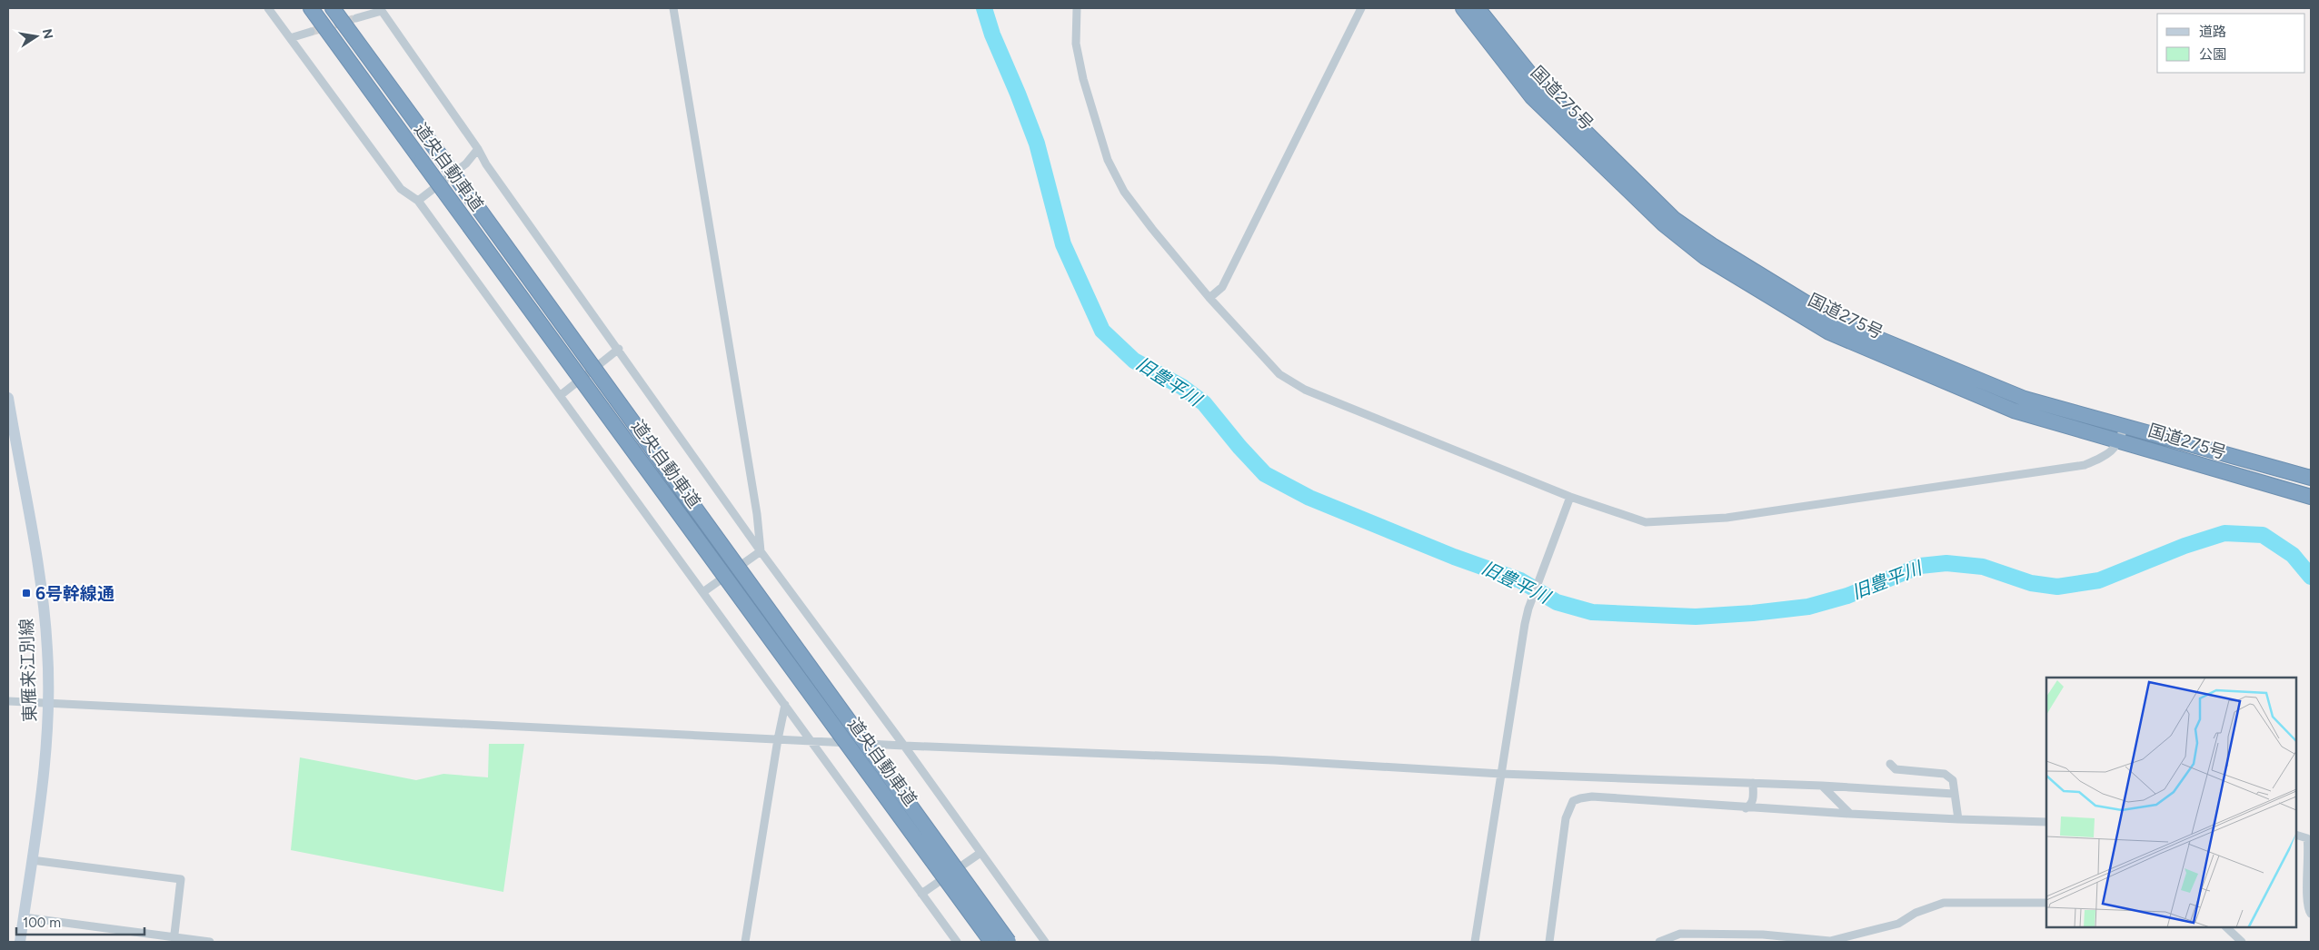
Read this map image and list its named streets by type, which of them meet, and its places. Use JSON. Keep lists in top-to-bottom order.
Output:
{
  "streets": {
    "highway": ["国道275号", "道央自動車道"],
    "main road": ["東雁来江別線"]
  },
  "water": ["旧豊平川"],
  "places": {
    "transit": ["6号幹線通"]
  },
  "legend": ["道路", "公園"],
  "scale_bar": "100 m",
  "north": "right"
}
